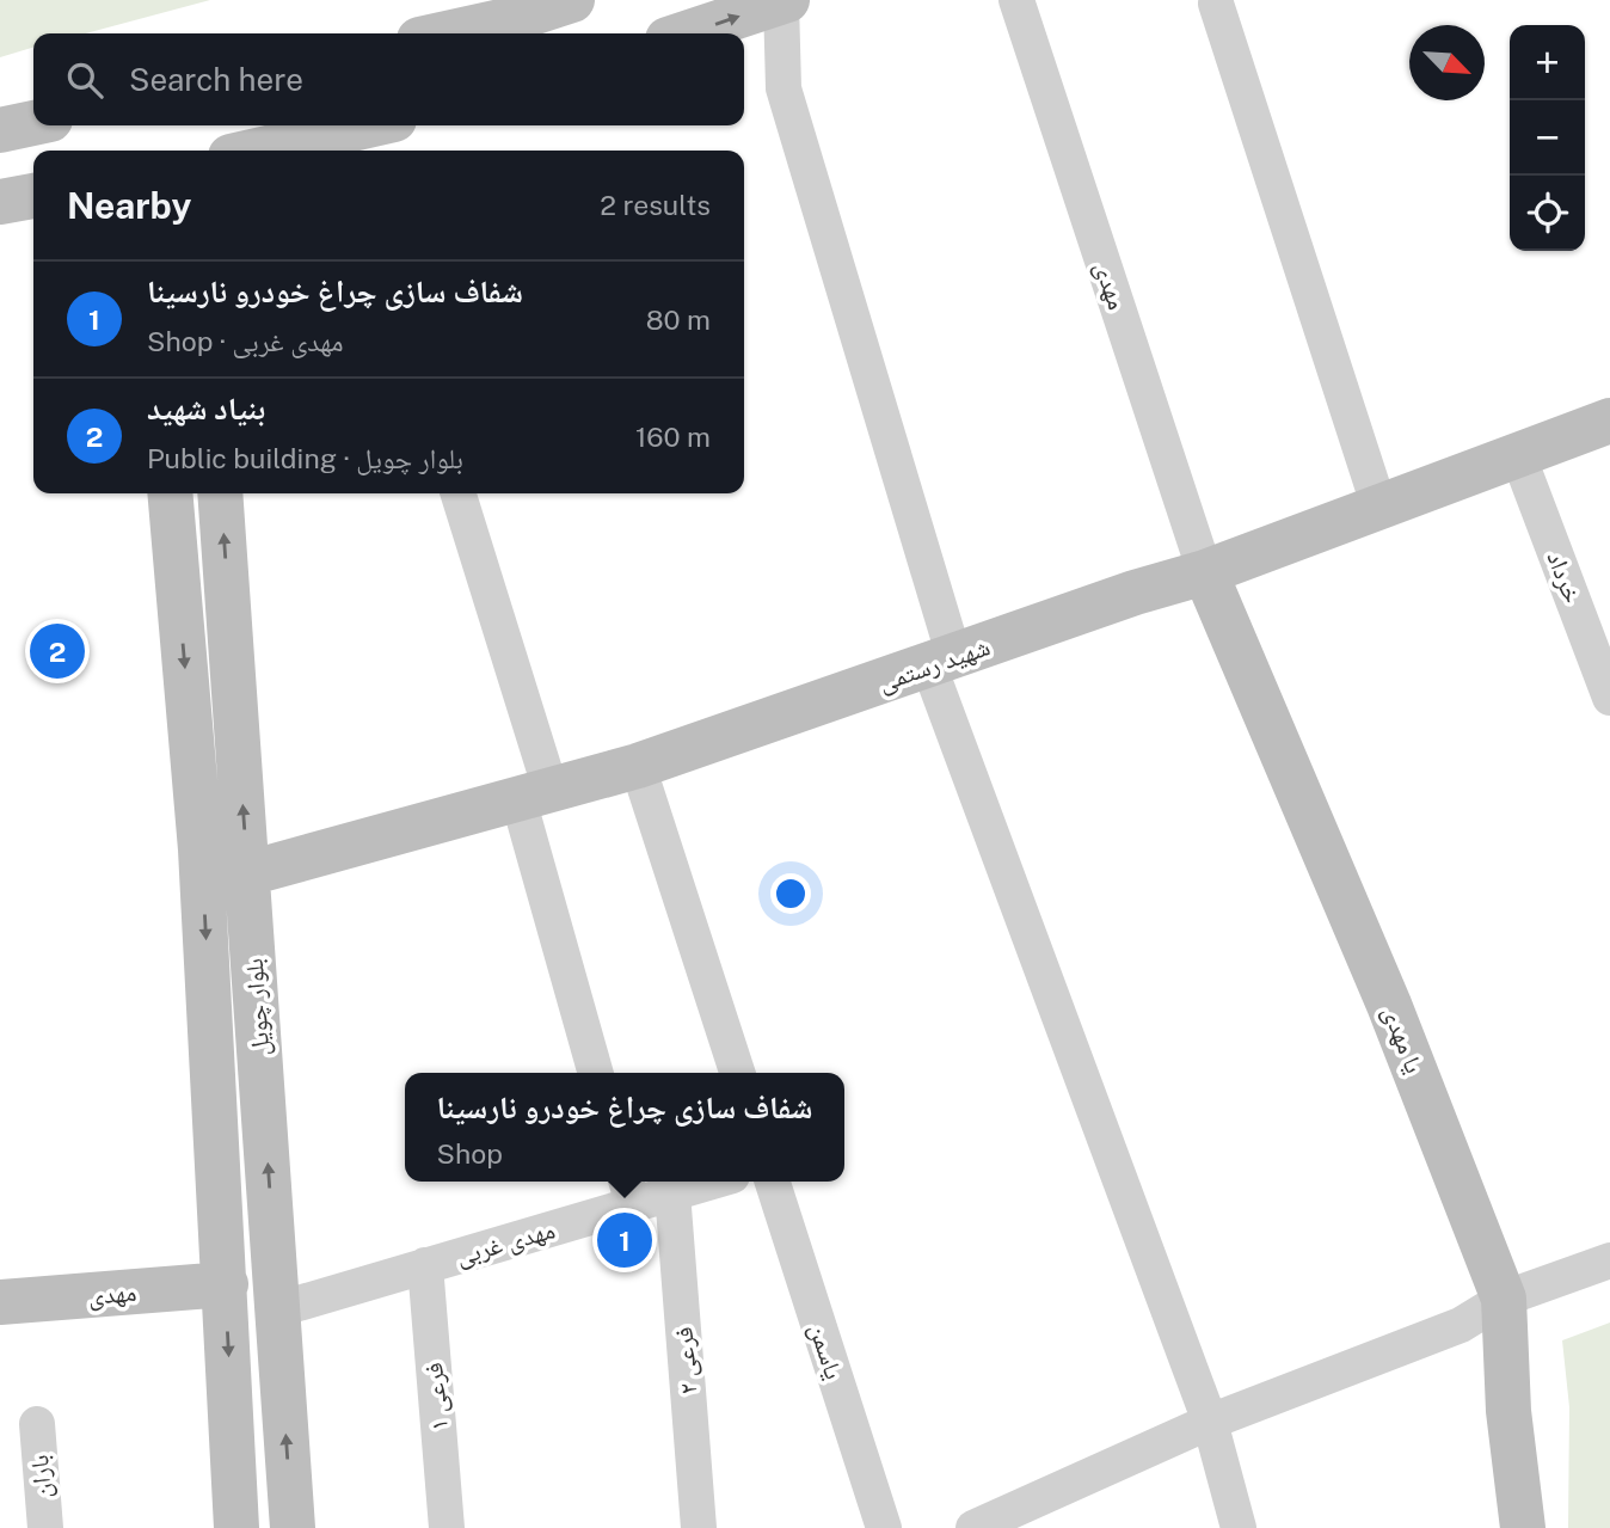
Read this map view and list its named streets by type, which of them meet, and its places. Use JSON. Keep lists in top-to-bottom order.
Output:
{
  "streets": {
    "street": [
      "مهدی",
      "خرداد",
      "شهید رستمی",
      "بلوار چویل",
      "یا مهدی",
      "مهدی غربی",
      "یاسمن",
      "فرعی ۲",
      "فرعی ۱",
      "باران"
    ]
  },
  "crossings": [
    ["مهدی", "شهید رستمی"],
    ["مهدی", "بلوار چویل"],
    ["مهدی", "یا مهدی"],
    ["خرداد", "شهید رستمی"],
    ["شهید رستمی", "بلوار چویل"],
    ["شهید رستمی", "یا مهدی"],
    ["بلوار چویل", "مهدی غربی"],
    ["مهدی غربی", "فرعی ۲"],
    ["مهدی غربی", "فرعی ۱"]
  ],
  "north": "bottom right",
  "page": {
    "map_buttons": ["+", "−"],
    "search": "Search here",
    "heading": ["Nearby", "2 results"],
    "list": [
      {
        "mark": "1",
        "name": "شفاف سازی چراغ خودرو نارسینا",
        "note": "Shop · مهدی غربی",
        "value": "80 m"
      },
      {
        "mark": "2",
        "name": "بنیاد شهید",
        "note": "Public building · بلوار چویل",
        "value": "160 m"
      }
    ],
    "pins": ["2", "1"],
    "popup": ["شفاف سازی چراغ خودرو نارسینا", "Shop"]
  }
}
